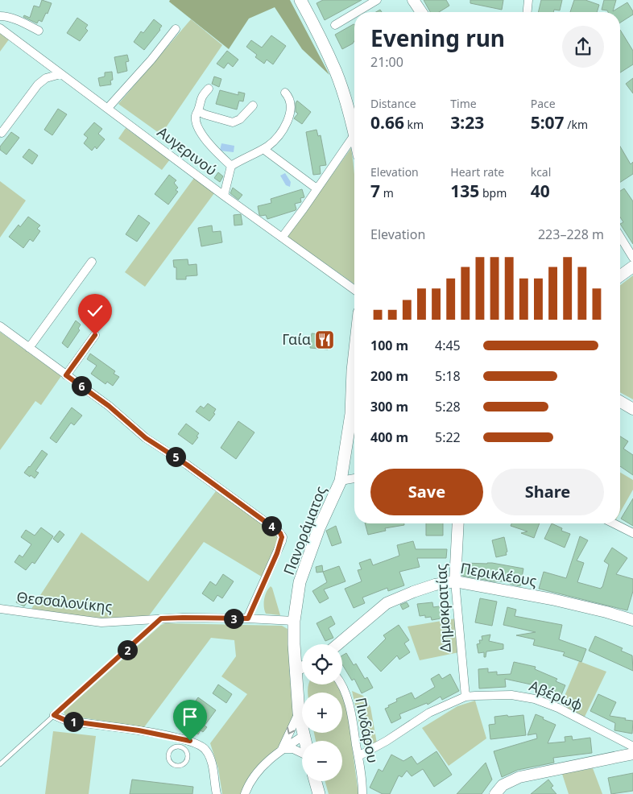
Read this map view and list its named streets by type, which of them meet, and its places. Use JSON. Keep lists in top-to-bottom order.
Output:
{
  "streets": {
    "main road": ["Πανοράματος"],
    "street": [
      "Αυγερινού",
      "Περικλέους",
      "Θεσσαλονίκης",
      "Δημοκρατίας",
      "Αβέρωφ",
      "Πινδάρου"
    ]
  },
  "crossings": [
    ["Πανοράματος", "Θεσσαλονίκης"],
    ["Περικλέους", "Δημοκρατίας"],
    ["Δημοκρατίας", "Αβέρωφ"],
    ["Αβέρωφ", "Πινδάρου"]
  ],
  "places": {
    "restaurant": ["Γαία"]
  },
  "page": {
    "heading": ["Evening run", "21:00"],
    "stats": [
      ["Distance", "0.66 km"],
      ["Time", "3:23"],
      ["Pace", "5:07 /km"],
      ["Elevation", "7 m"],
      ["Heart rate", "135 bpm"],
      ["kcal", "40"]
    ],
    "chart": ["Elevation", "223–228 m"],
    "list": [
      {
        "name": "100 m",
        "note": "4:45"
      },
      {
        "name": "200 m",
        "note": "5:18"
      },
      {
        "name": "300 m",
        "note": "5:28"
      },
      {
        "name": "400 m",
        "note": "5:22"
      }
    ],
    "pins": [
      "6",
      "5",
      "4",
      "3",
      "2",
      "1"
    ],
    "buttons": ["Save", "Share"],
    "map_buttons": ["+", "−"]
  }
}
